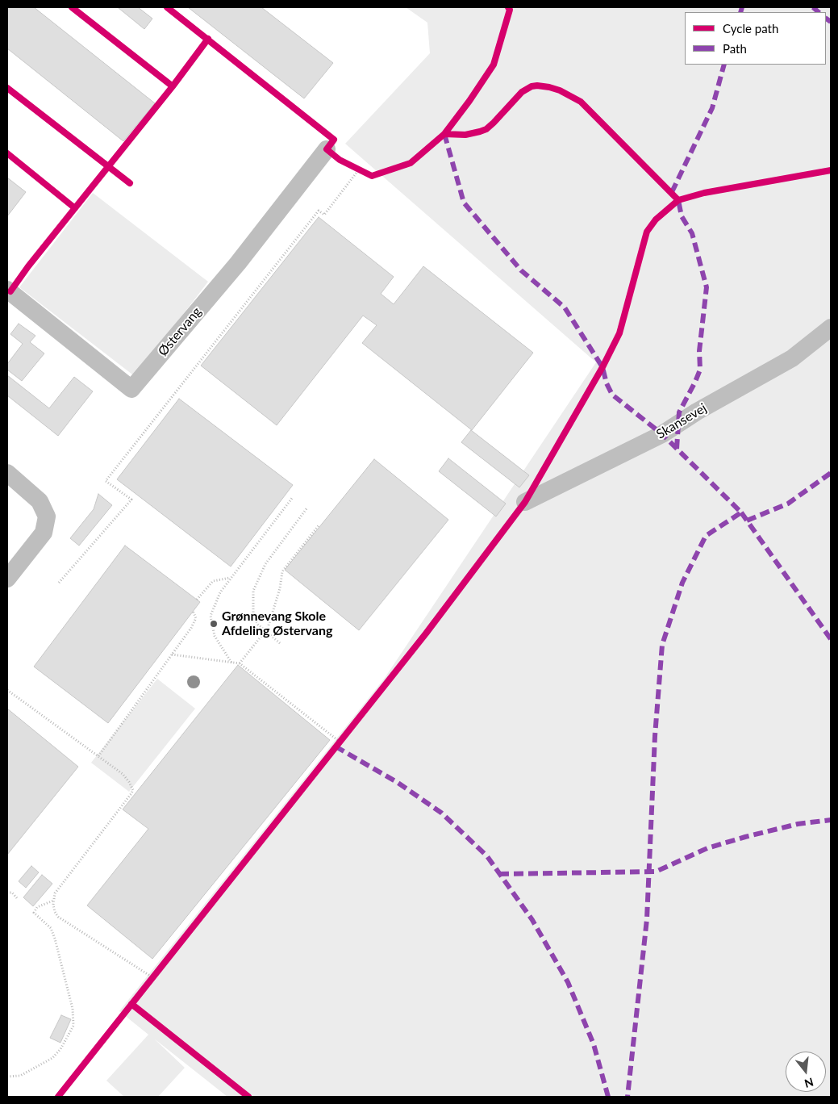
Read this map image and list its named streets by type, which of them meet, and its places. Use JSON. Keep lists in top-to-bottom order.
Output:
{
  "streets": {
    "street": ["Østervang", "Skansevej"]
  },
  "places": ["Grønnevang Skole Afdeling Østervang"],
  "legend": ["Cycle path", "Path"],
  "north": "bottom"
}
